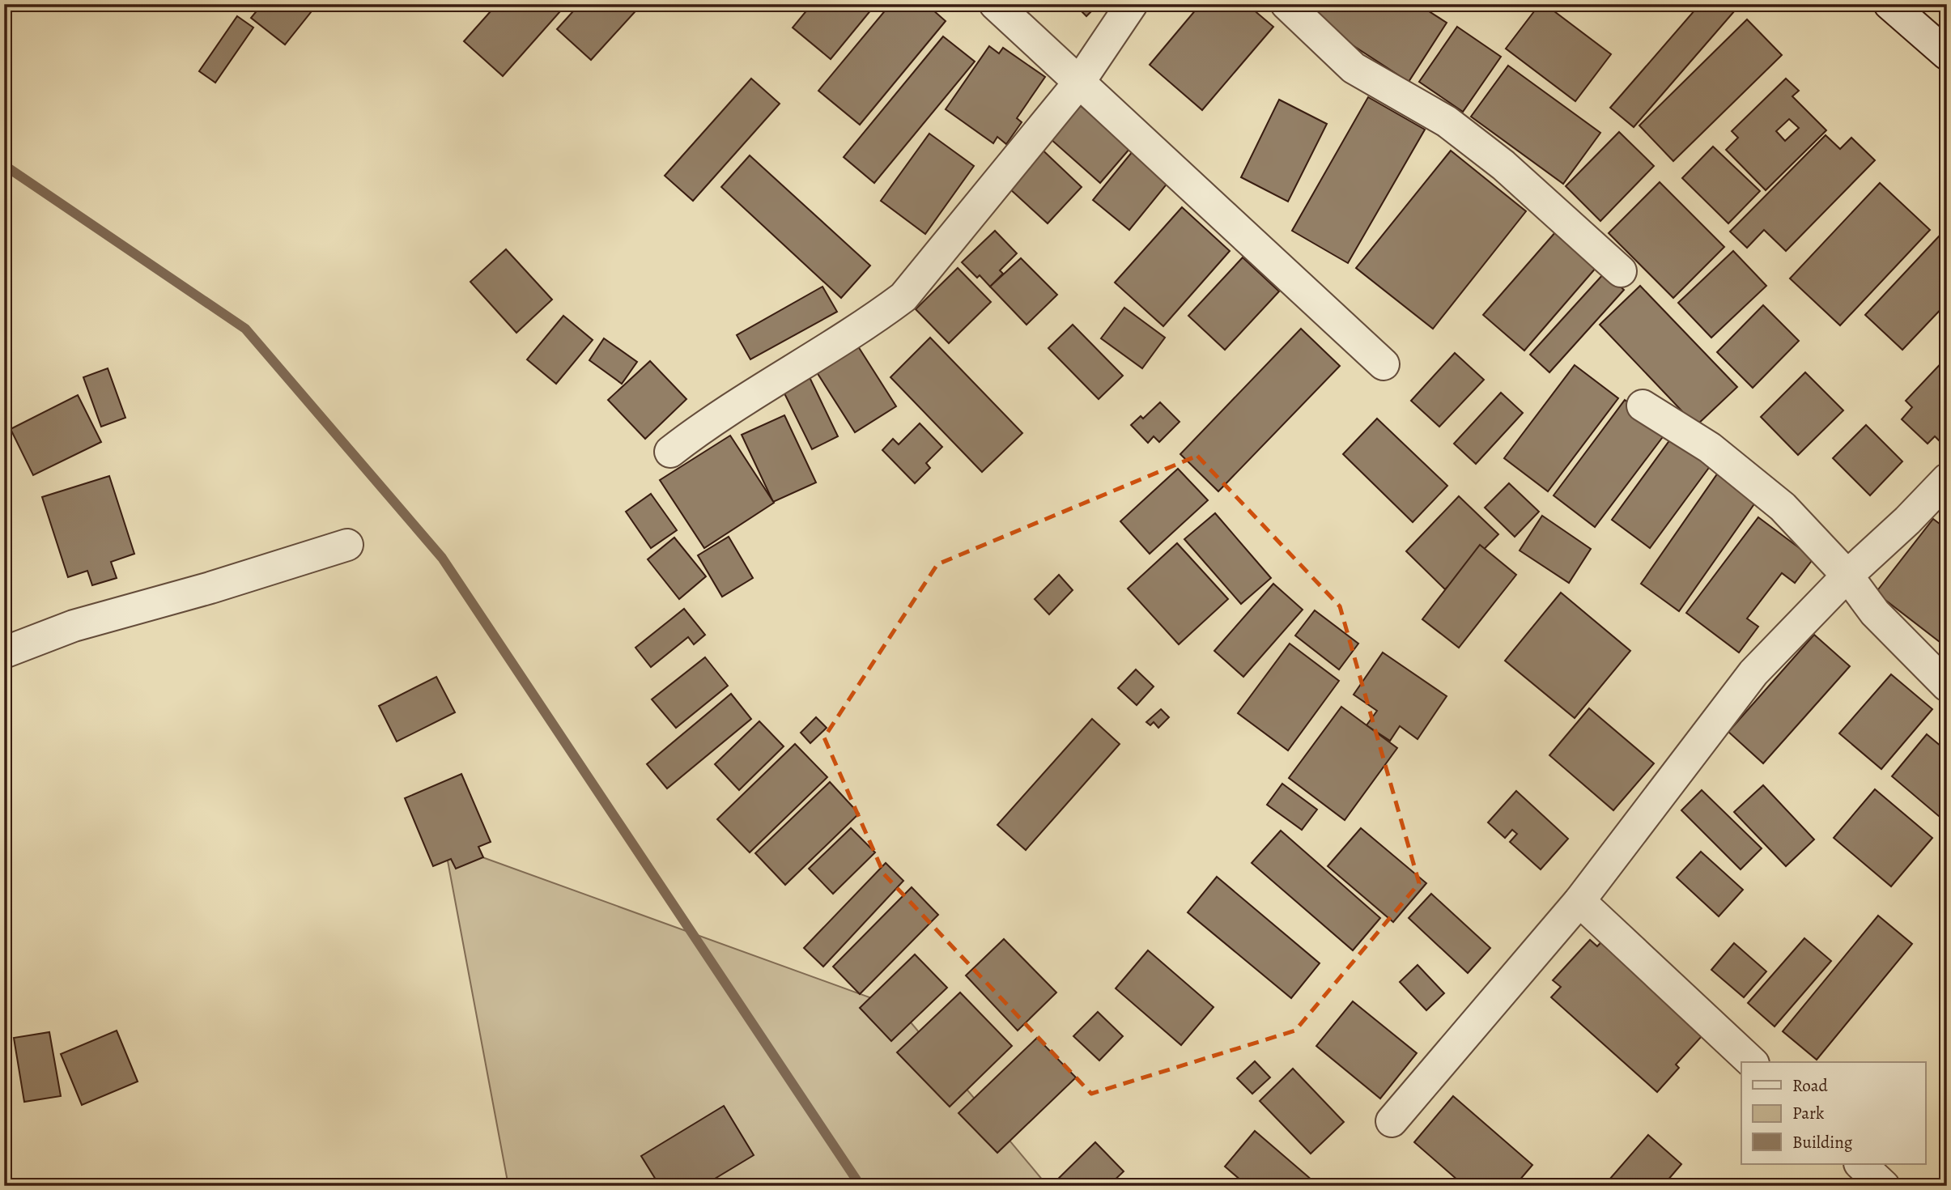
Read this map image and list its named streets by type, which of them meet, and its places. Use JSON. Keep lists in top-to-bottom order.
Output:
{
  "legend": ["Road", "Park", "Building"]
}
